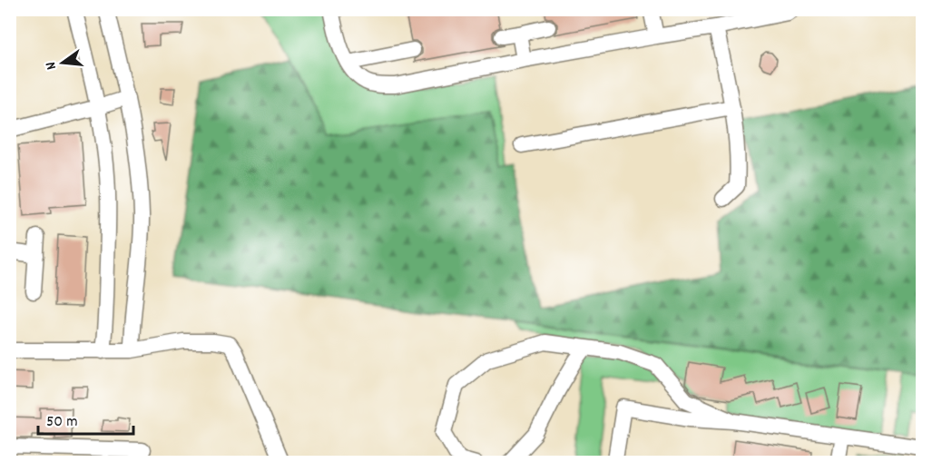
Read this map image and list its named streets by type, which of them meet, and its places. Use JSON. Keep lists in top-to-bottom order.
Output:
{
  "scale_bar": "50 m",
  "north": "left"
}
